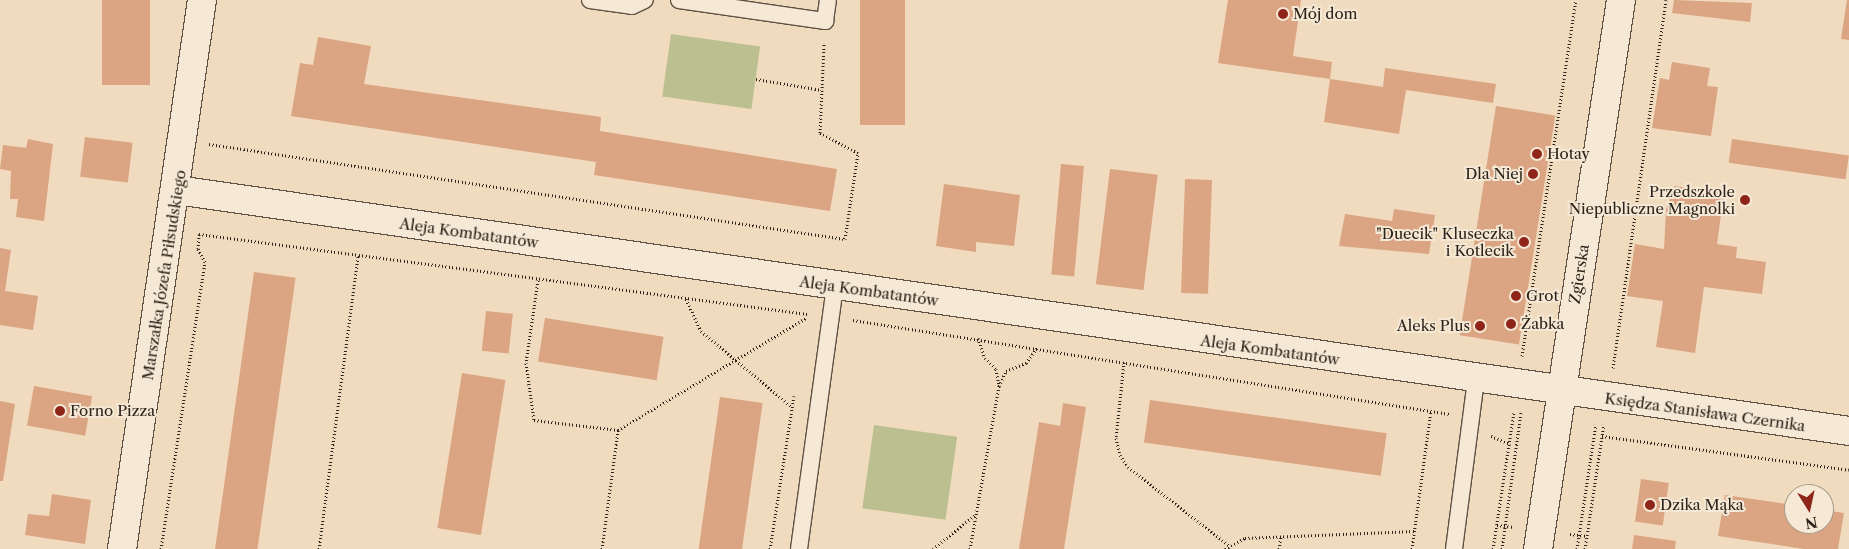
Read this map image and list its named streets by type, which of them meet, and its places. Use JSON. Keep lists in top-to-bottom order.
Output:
{
  "streets": {
    "street": [
      "Aleja Kombatantów",
      "Zgierska",
      "Marszałka Józefa Piłsudskiego",
      "Księdza Stanisława Czernika"
    ]
  },
  "crossings": [
    ["Aleja Kombatantów", "Zgierska"],
    ["Aleja Kombatantów", "Marszałka Józefa Piłsudskiego"],
    ["Aleja Kombatantów", "Księdza Stanisława Czernika"],
    ["Zgierska", "Księdza Stanisława Czernika"]
  ],
  "places": [
    "Mój dom",
    "Hotay",
    "Dla Niej",
    "Przedszkole Niepubliczne Magnolki",
    "\"Duecik\" Kluseczka i Kotlecik",
    "Grot",
    "Żabka",
    "Aleks Plus",
    "Forno Pizza",
    "Dzika Mąka"
  ],
  "north": "bottom"
}
